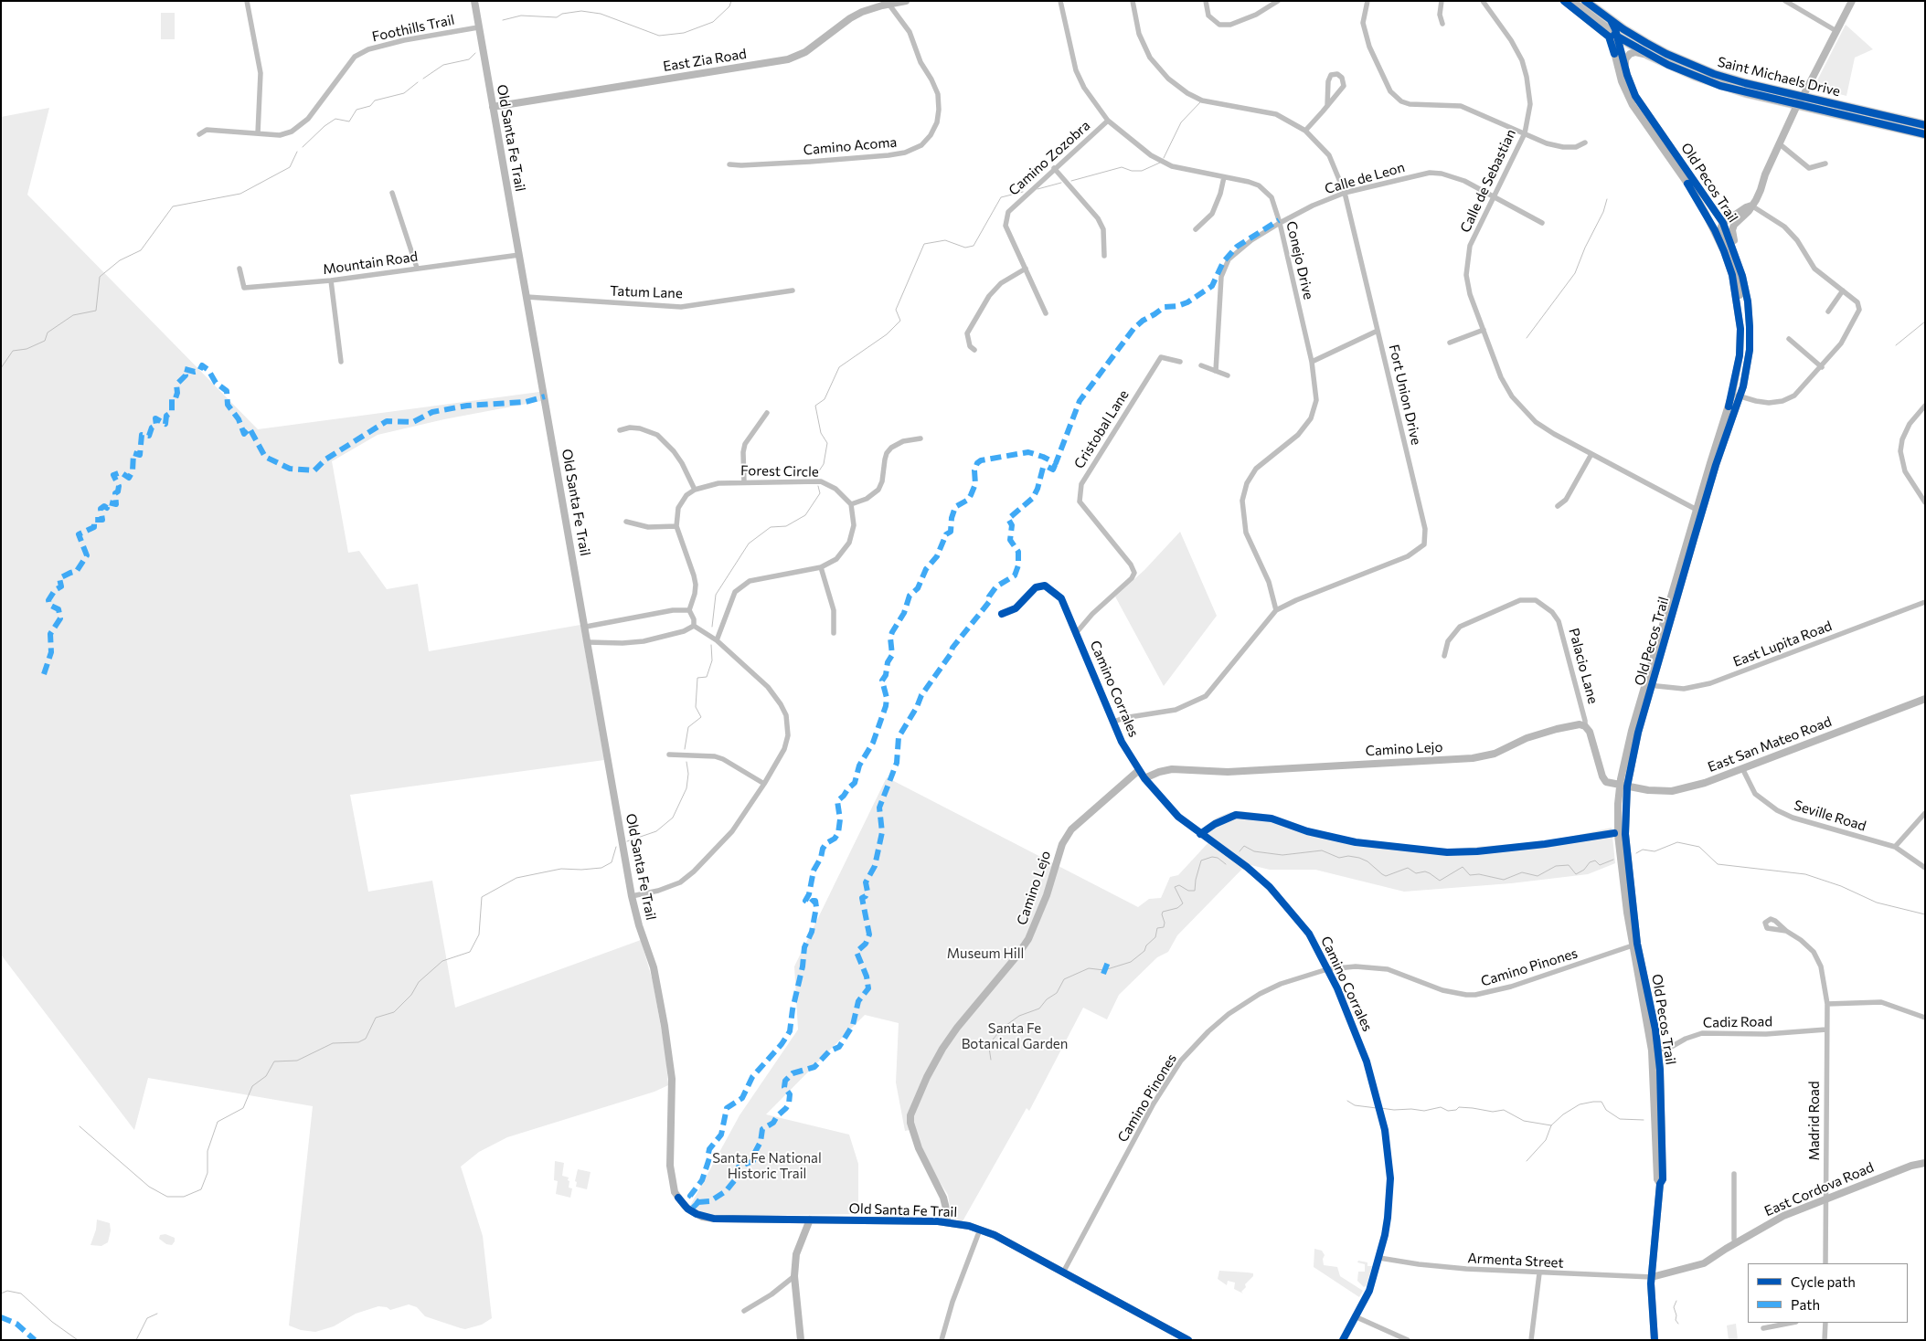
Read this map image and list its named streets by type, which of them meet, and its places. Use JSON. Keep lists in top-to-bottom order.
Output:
{
  "streets": {
    "main road": ["Saint Michaels Drive", "Old Pecos Trail"],
    "street": [
      "Foothills Trail",
      "East Zia Road",
      "Old Santa Fe Trail",
      "Camino Acoma",
      "Camino Zozobra",
      "Calle de Leon",
      "Calle de Sebastian",
      "Conejo Drive",
      "Mountain Road",
      "Tatum Lane",
      "Fort Union Drive",
      "Cristobal Lane",
      "Forest Circle",
      "East Lupita Road",
      "Palacio Lane",
      "Camino Corrales",
      "East San Mateo Road",
      "Camino Lejo",
      "Seville Road",
      "Camino Pinones",
      "Cadiz Road",
      "Madrid Road",
      "East Cordova Road",
      "Armenta Street"
    ]
  },
  "crossings": [
    ["Foothills Trail", "Old Santa Fe Trail"],
    ["East Zia Road", "Old Santa Fe Trail"],
    ["East Zia Road", "Camino Acoma"],
    ["Saint Michaels Drive", "Old Pecos Trail"],
    ["Old Santa Fe Trail", "Mountain Road"],
    ["Old Santa Fe Trail", "Tatum Lane"],
    ["Old Santa Fe Trail", "Camino Lejo"],
    ["Old Santa Fe Trail", "Camino Pinones"],
    ["Camino Zozobra", "Conejo Drive"],
    ["Calle de Leon", "Calle de Sebastian"],
    ["Calle de Leon", "Conejo Drive"],
    ["Calle de Leon", "Fort Union Drive"],
    ["Calle de Sebastian", "Old Pecos Trail"],
    ["Old Pecos Trail", "East Lupita Road"],
    ["Old Pecos Trail", "East San Mateo Road"],
    ["Old Pecos Trail", "Camino Pinones"],
    ["Old Pecos Trail", "Cadiz Road"],
    ["Old Pecos Trail", "East Cordova Road"],
    ["Old Pecos Trail", "Armenta Street"],
    ["Conejo Drive", "Fort Union Drive"],
    ["Fort Union Drive", "Camino Corrales"],
    ["Cristobal Lane", "Camino Corrales"],
    ["Palacio Lane", "Camino Lejo"],
    ["Camino Corrales", "Camino Lejo"],
    ["Camino Corrales", "Camino Pinones"],
    ["Camino Corrales", "Armenta Street"],
    ["East San Mateo Road", "Seville Road"],
    ["Cadiz Road", "Madrid Road"],
    ["Madrid Road", "East Cordova Road"],
    ["East Cordova Road", "Armenta Street"]
  ],
  "parks": ["Museum Hill", "Santa Fe Botanical Garden", "Santa Fe National Historic Trail"],
  "legend": ["Cycle path", "Path"]
}
